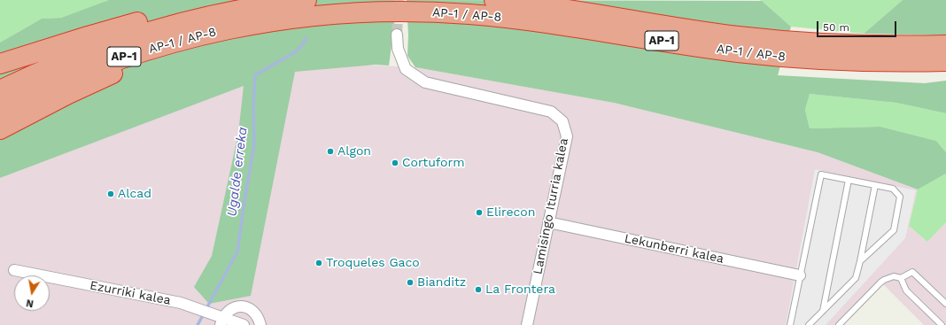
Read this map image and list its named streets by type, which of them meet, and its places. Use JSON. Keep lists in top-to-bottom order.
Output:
{
  "streets": {
    "highway": ["AP-1 / AP-8", "AP-1"],
    "street": ["Lamisingo Iturria kalea", "Lekunberri kalea", "Ezurriki kalea"]
  },
  "crossings": [
    ["Lamisingo Iturria kalea", "Lekunberri kalea"]
  ],
  "water": ["Ugalde erreka"],
  "places": [
    "Algon",
    "Cortuform",
    "Alcad",
    "Elirecon",
    "Troqueles Gaco",
    "Bianditz",
    "La Frontera"
  ],
  "scale_bar": "50 m",
  "north": "bottom"
}
